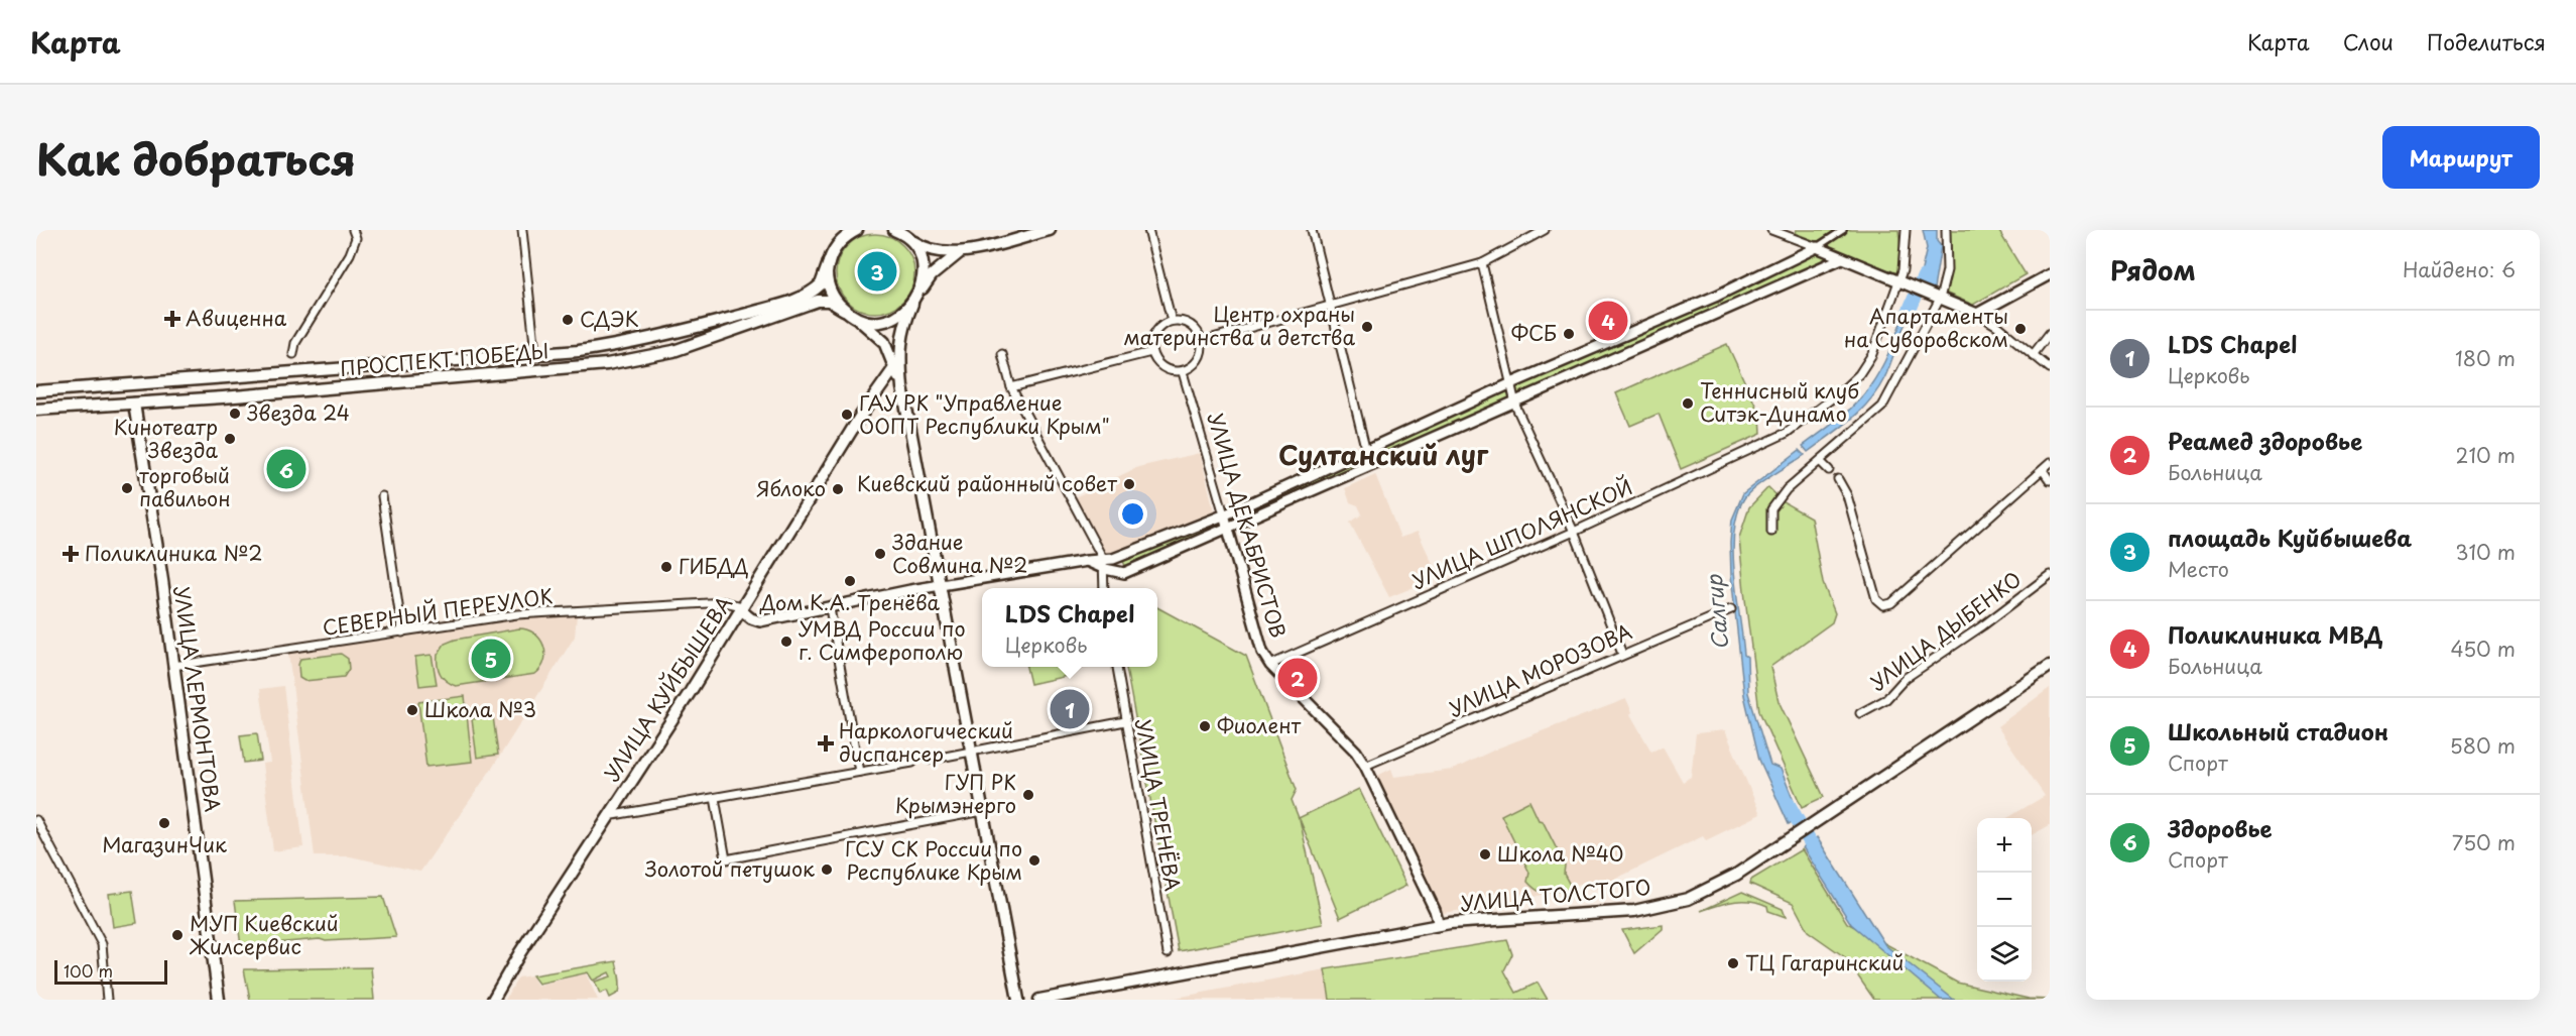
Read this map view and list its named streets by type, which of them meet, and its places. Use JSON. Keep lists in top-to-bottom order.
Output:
{
  "streets": {
    "main road": [
      "ПРОСПЕКТ ПОБЕДЫ",
      "УЛИЦА КУЙБЫШЕВА",
      "УЛИЦА ЛЕРМОНТОВА",
      "УЛИЦА ТОЛСТОГО"
    ],
    "street": [
      "УЛИЦА ДЕКАБРИСТОВ",
      "УЛИЦА ШПОЛЯНСКОЙ",
      "СЕВЕРНЫЙ ПЕРЕУЛОК",
      "УЛИЦА ДЫБЕНКО",
      "УЛИЦА МОРОЗОВА",
      "УЛИЦА ТРЕНЁВА"
    ]
  },
  "crossings": [
    ["ПРОСПЕКТ ПОБЕДЫ", "УЛИЦА ЛЕРМОНТОВА"],
    ["УЛИЦА ДЕКАБРИСТОВ", "УЛИЦА ШПОЛЯНСКОЙ"],
    ["УЛИЦА ДЕКАБРИСТОВ", "УЛИЦА МОРОЗОВА"],
    ["УЛИЦА ДЕКАБРИСТОВ", "УЛИЦА ТОЛСТОГО"],
    ["СЕВЕРНЫЙ ПЕРЕУЛОК", "УЛИЦА КУЙБЫШЕВА"],
    ["СЕВЕРНЫЙ ПЕРЕУЛОК", "УЛИЦА ЛЕРМОНТОВА"]
  ],
  "districts": ["Султанский луг"],
  "water": ["Салгир"],
  "places": {
    "health": ["Авиценна", "Поликлиника №2", "Наркологический диспансер"],
    "other": [
      "СДЭК",
      "Центр охраны материнства и детства",
      "Апартаменты на Суворовском",
      "ФСБ",
      "Теннисный клуб Ситэк-Динамо",
      "Звезда 24",
      "ГАУ РК \"Управление ООПТ Республики Крым\"",
      "Кинотеатр Звезда",
      "Киевский районный совет",
      "торговый павильон",
      "Яблоко",
      "Здание Совмина №2",
      "ГИБДД",
      "Дом К.А. Тренёва",
      "УМВД России по г. Симферополю",
      "Школа №3",
      "Фиолент",
      "ГУП РК Крымэнерго",
      "МагазинЧик",
      "Школа №40",
      "ГСУ СК России по Республике Крым",
      "Золотой петушок",
      "МУП Киевский Жилсервис",
      "ТЦ Гагаринский"
    ]
  },
  "scale_bar": "100 m",
  "page": {
    "header": "Карта",
    "nav": ["Карта", "Слои", "Поделиться"],
    "title": "Как добраться",
    "buttons": "Маршрут",
    "heading": ["Рядом", "Найдено: 6"],
    "pins": [
      "3",
      "4",
      "6",
      "5",
      "2",
      "1"
    ],
    "list": [
      {
        "mark": "1",
        "name": "LDS Chapel",
        "note": "Церковь",
        "value": "180 m"
      },
      {
        "mark": "2",
        "name": "Реамед здоровье",
        "note": "Больница",
        "value": "210 m"
      },
      {
        "mark": "3",
        "name": "площадь Куйбышева",
        "note": "Место",
        "value": "310 m"
      },
      {
        "mark": "4",
        "name": "Поликлиника МВД",
        "note": "Больница",
        "value": "450 m"
      },
      {
        "mark": "5",
        "name": "Школьный стадион",
        "note": "Спорт",
        "value": "580 m"
      },
      {
        "mark": "6",
        "name": "Здоровье",
        "note": "Спорт",
        "value": "750 m"
      }
    ],
    "popup": ["LDS Chapel", "Церковь"],
    "map_buttons": ["+", "−"],
    "scale": "100 m"
  }
}
